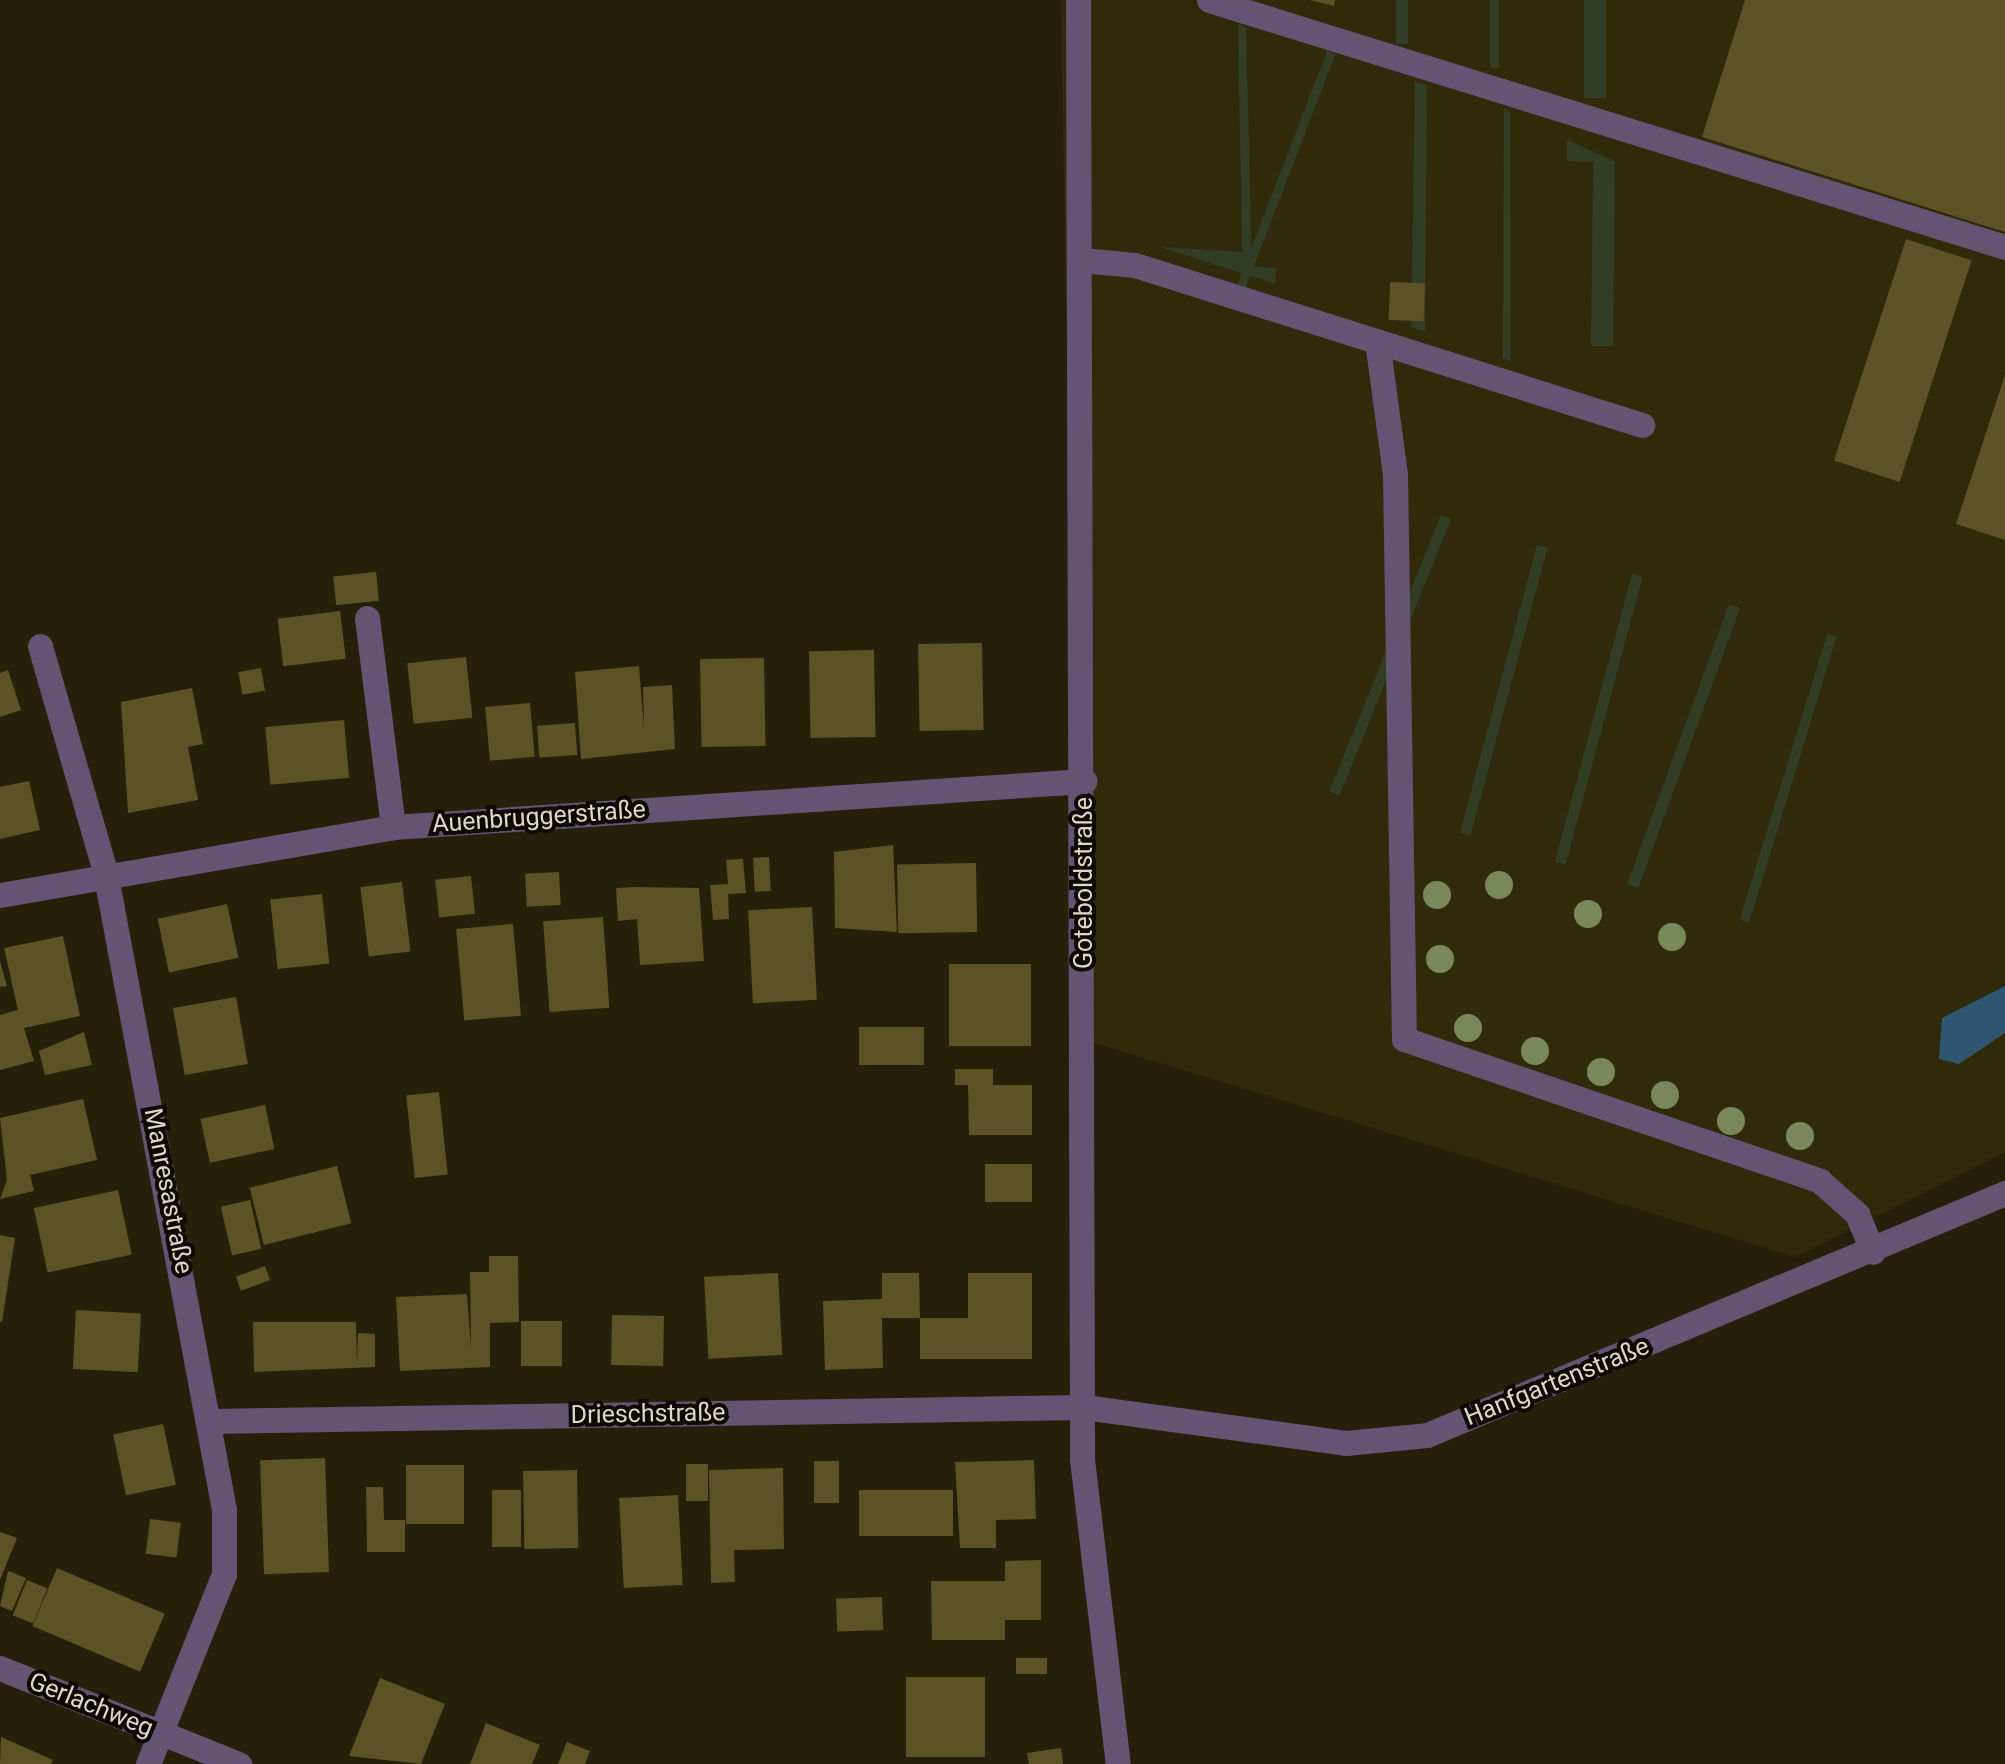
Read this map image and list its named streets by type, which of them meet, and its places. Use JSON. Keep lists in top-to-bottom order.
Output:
{
  "streets": {
    "street": [
      "Auenbruggerstraße",
      "Goteboldstraße",
      "Manresastraße",
      "Hanfgartenstraße",
      "Drieschstraße",
      "Gerlachweg"
    ]
  },
  "crossings": [
    ["Auenbruggerstraße", "Goteboldstraße"],
    ["Auenbruggerstraße", "Manresastraße"],
    ["Goteboldstraße", "Hanfgartenstraße"],
    ["Goteboldstraße", "Drieschstraße"],
    ["Manresastraße", "Drieschstraße"],
    ["Manresastraße", "Gerlachweg"],
    ["Hanfgartenstraße", "Drieschstraße"]
  ]
}
